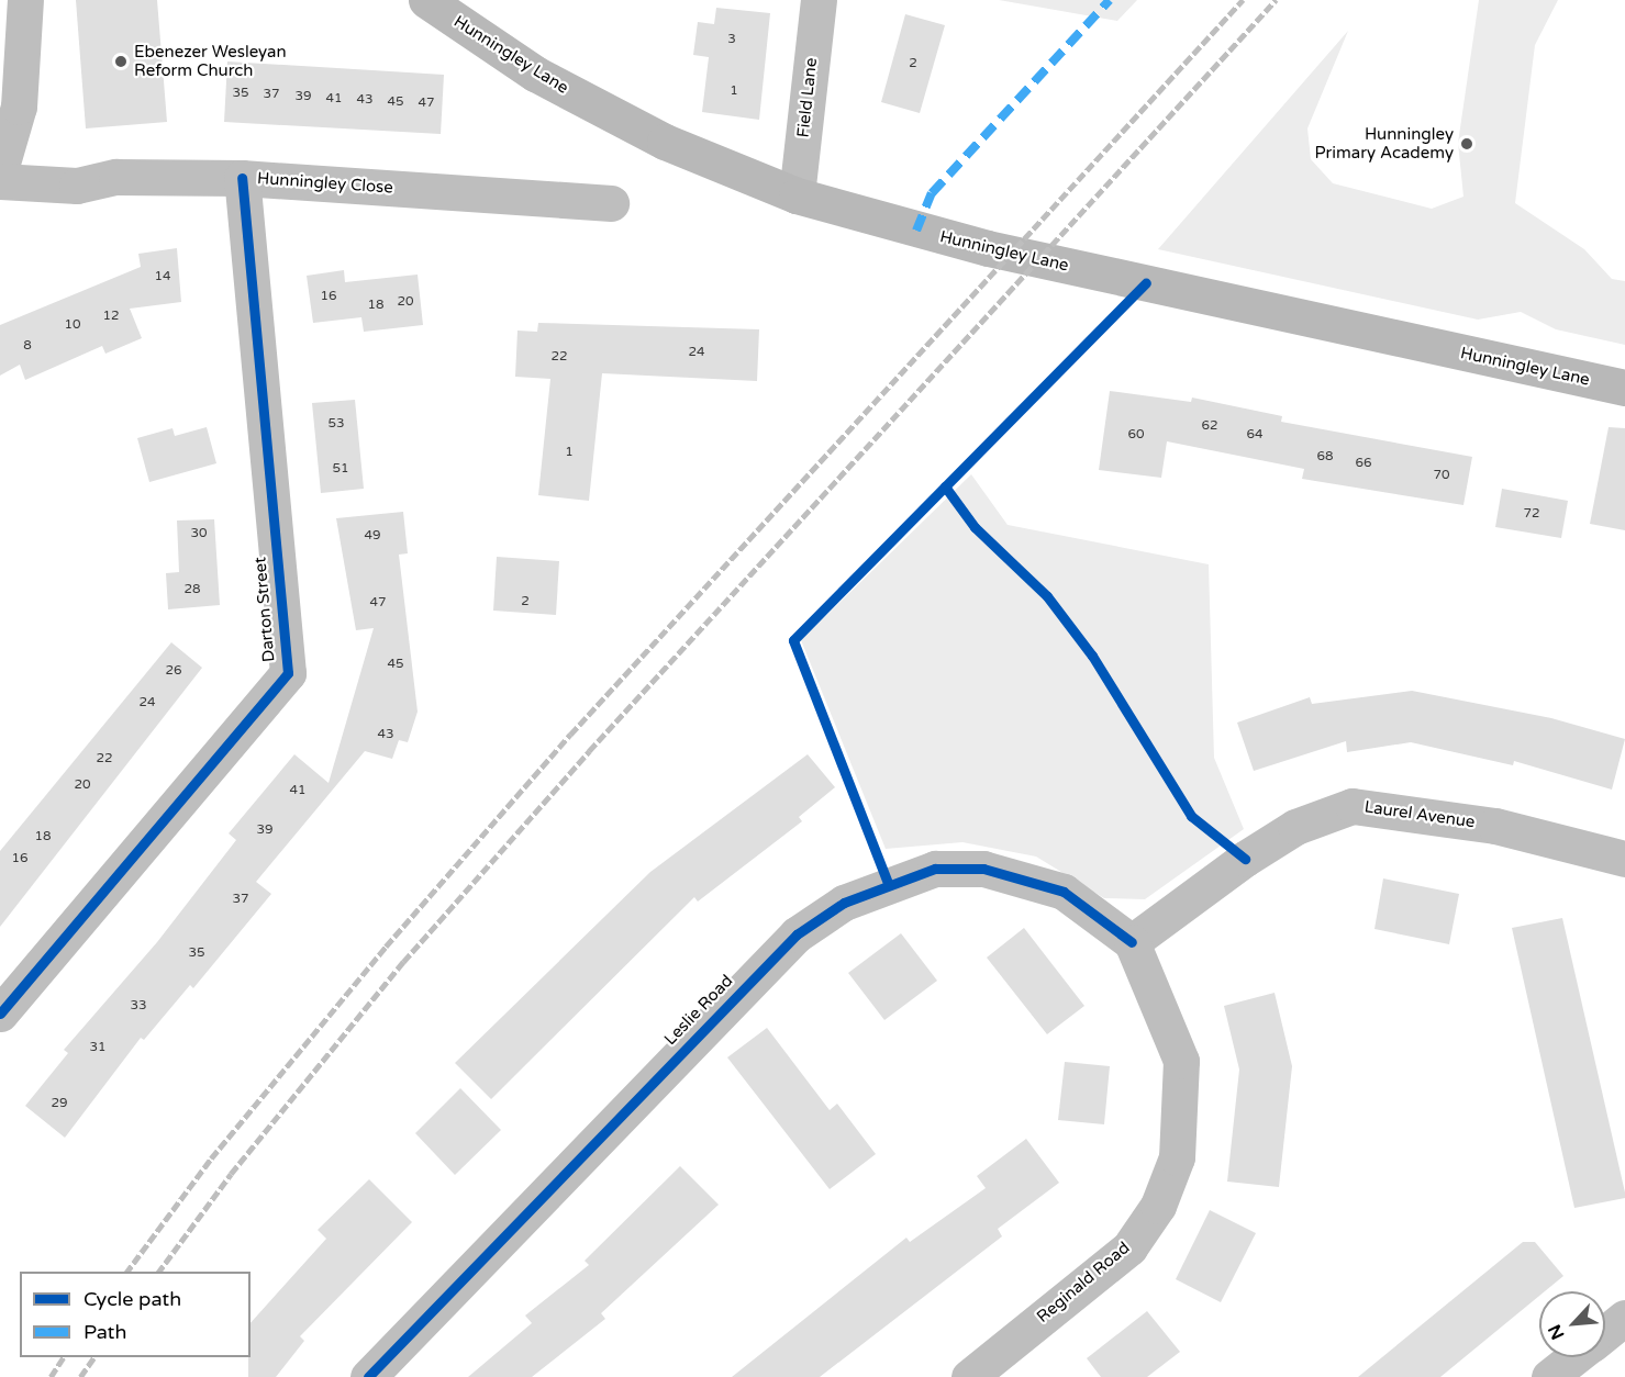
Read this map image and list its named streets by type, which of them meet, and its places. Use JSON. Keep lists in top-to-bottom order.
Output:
{
  "streets": {
    "main road": ["Hunningley Lane"],
    "street": [
      "Field Lane",
      "Hunningley Close",
      "Darton Street",
      "Laurel Avenue",
      "Leslie Road",
      "Reginald Road"
    ]
  },
  "crossings": [
    ["Hunningley Lane", "Field Lane"],
    ["Hunningley Close", "Darton Street"],
    ["Laurel Avenue", "Leslie Road"],
    ["Laurel Avenue", "Reginald Road"],
    ["Leslie Road", "Reginald Road"]
  ],
  "places": ["Ebenezer Wesleyan Reform Church", "Hunningley Primary Academy"],
  "house_numbers": [
    "3",
    "2",
    "1",
    "35",
    "37",
    "39",
    "41",
    "43",
    "45",
    "47",
    "14",
    "16",
    "20",
    "18",
    "12",
    "10",
    "8",
    "24",
    "22",
    "53",
    "62",
    "60",
    "64",
    "1",
    "68",
    "66",
    "51",
    "70",
    "72",
    "30",
    "49",
    "28",
    "2",
    "47",
    "45",
    "26",
    "24",
    "43",
    "22",
    "20",
    "41",
    "39",
    "18",
    "16",
    "37",
    "35",
    "33",
    "31",
    "29"
  ],
  "legend": ["Cycle path", "Path"],
  "north": "bottom left"
}
